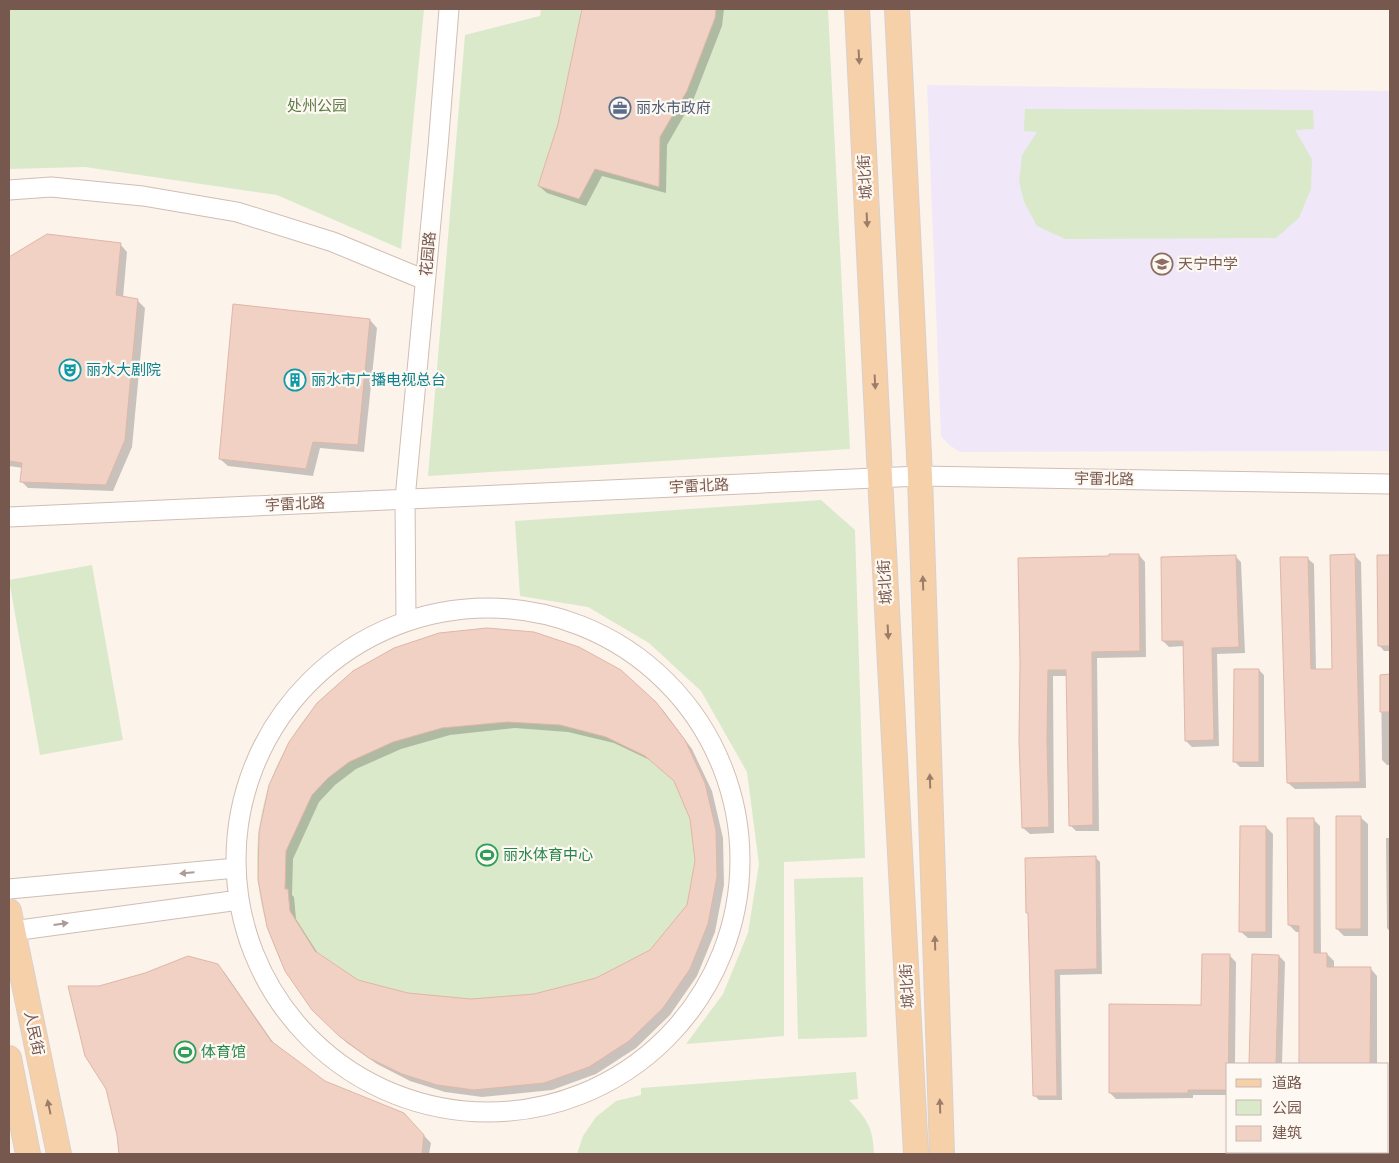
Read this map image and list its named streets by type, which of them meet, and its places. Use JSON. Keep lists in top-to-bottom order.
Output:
{
  "streets": {
    "main road": ["城北街", "人民街"],
    "street": ["花园路", "宇雷北路"]
  },
  "crossings": [
    ["城北街", "宇雷北路"],
    ["花园路", "宇雷北路"]
  ],
  "parks": ["处州公园"],
  "places": {
    "office": ["丽水市政府"],
    "school or university": ["天宁中学"],
    "theatre": ["丽水大剧院"],
    "building": ["丽水市广播电视总台"],
    "sports": ["丽水体育中心", "体育馆"]
  },
  "legend": ["道路", "公园", "建筑"]
}
